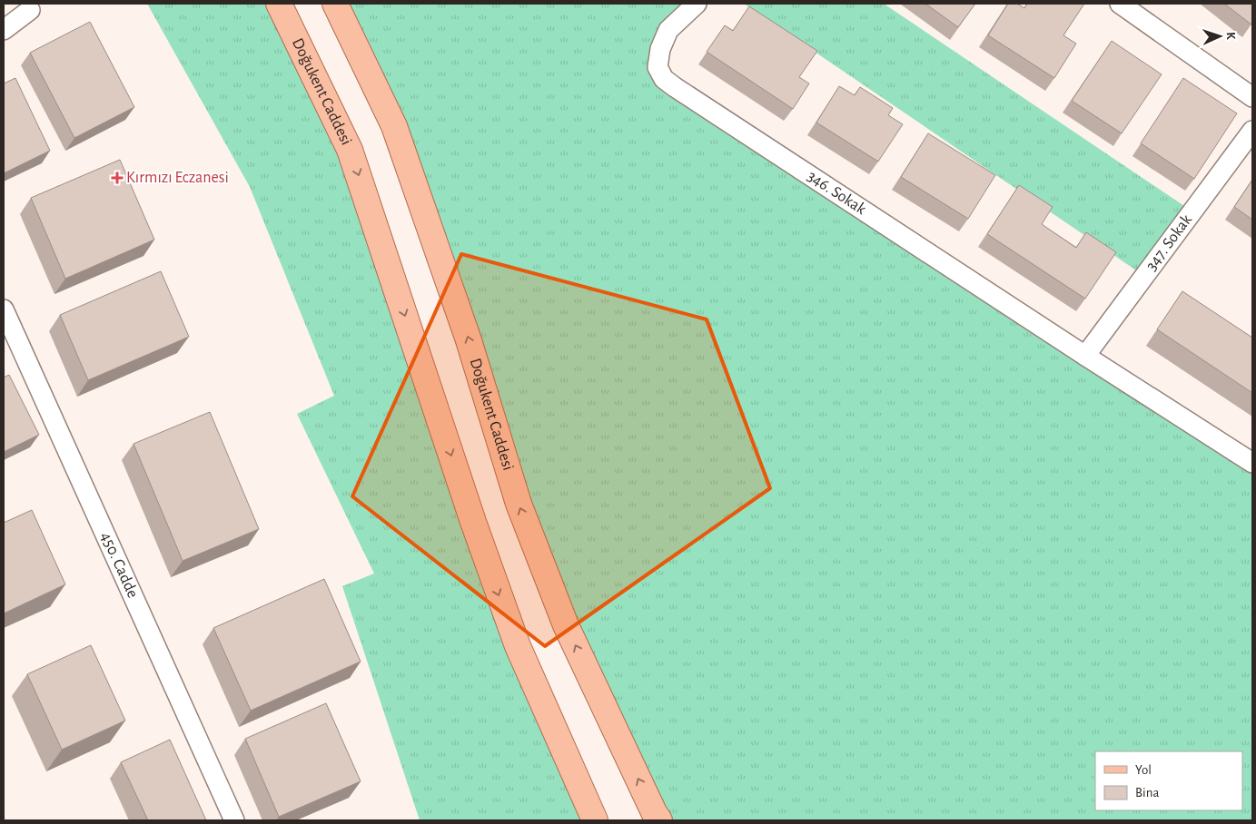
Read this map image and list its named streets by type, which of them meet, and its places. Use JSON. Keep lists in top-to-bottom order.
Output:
{
  "streets": {
    "main road": ["Doğukent Caddesi"],
    "street": ["346. Sokak", "347. Sokak", "450. Cadde"]
  },
  "crossings": [
    ["346. Sokak", "347. Sokak"]
  ],
  "places": {
    "health": ["Kırmızı Eczanesi"]
  },
  "legend": ["Yol", "Bina"],
  "north": "right"
}
